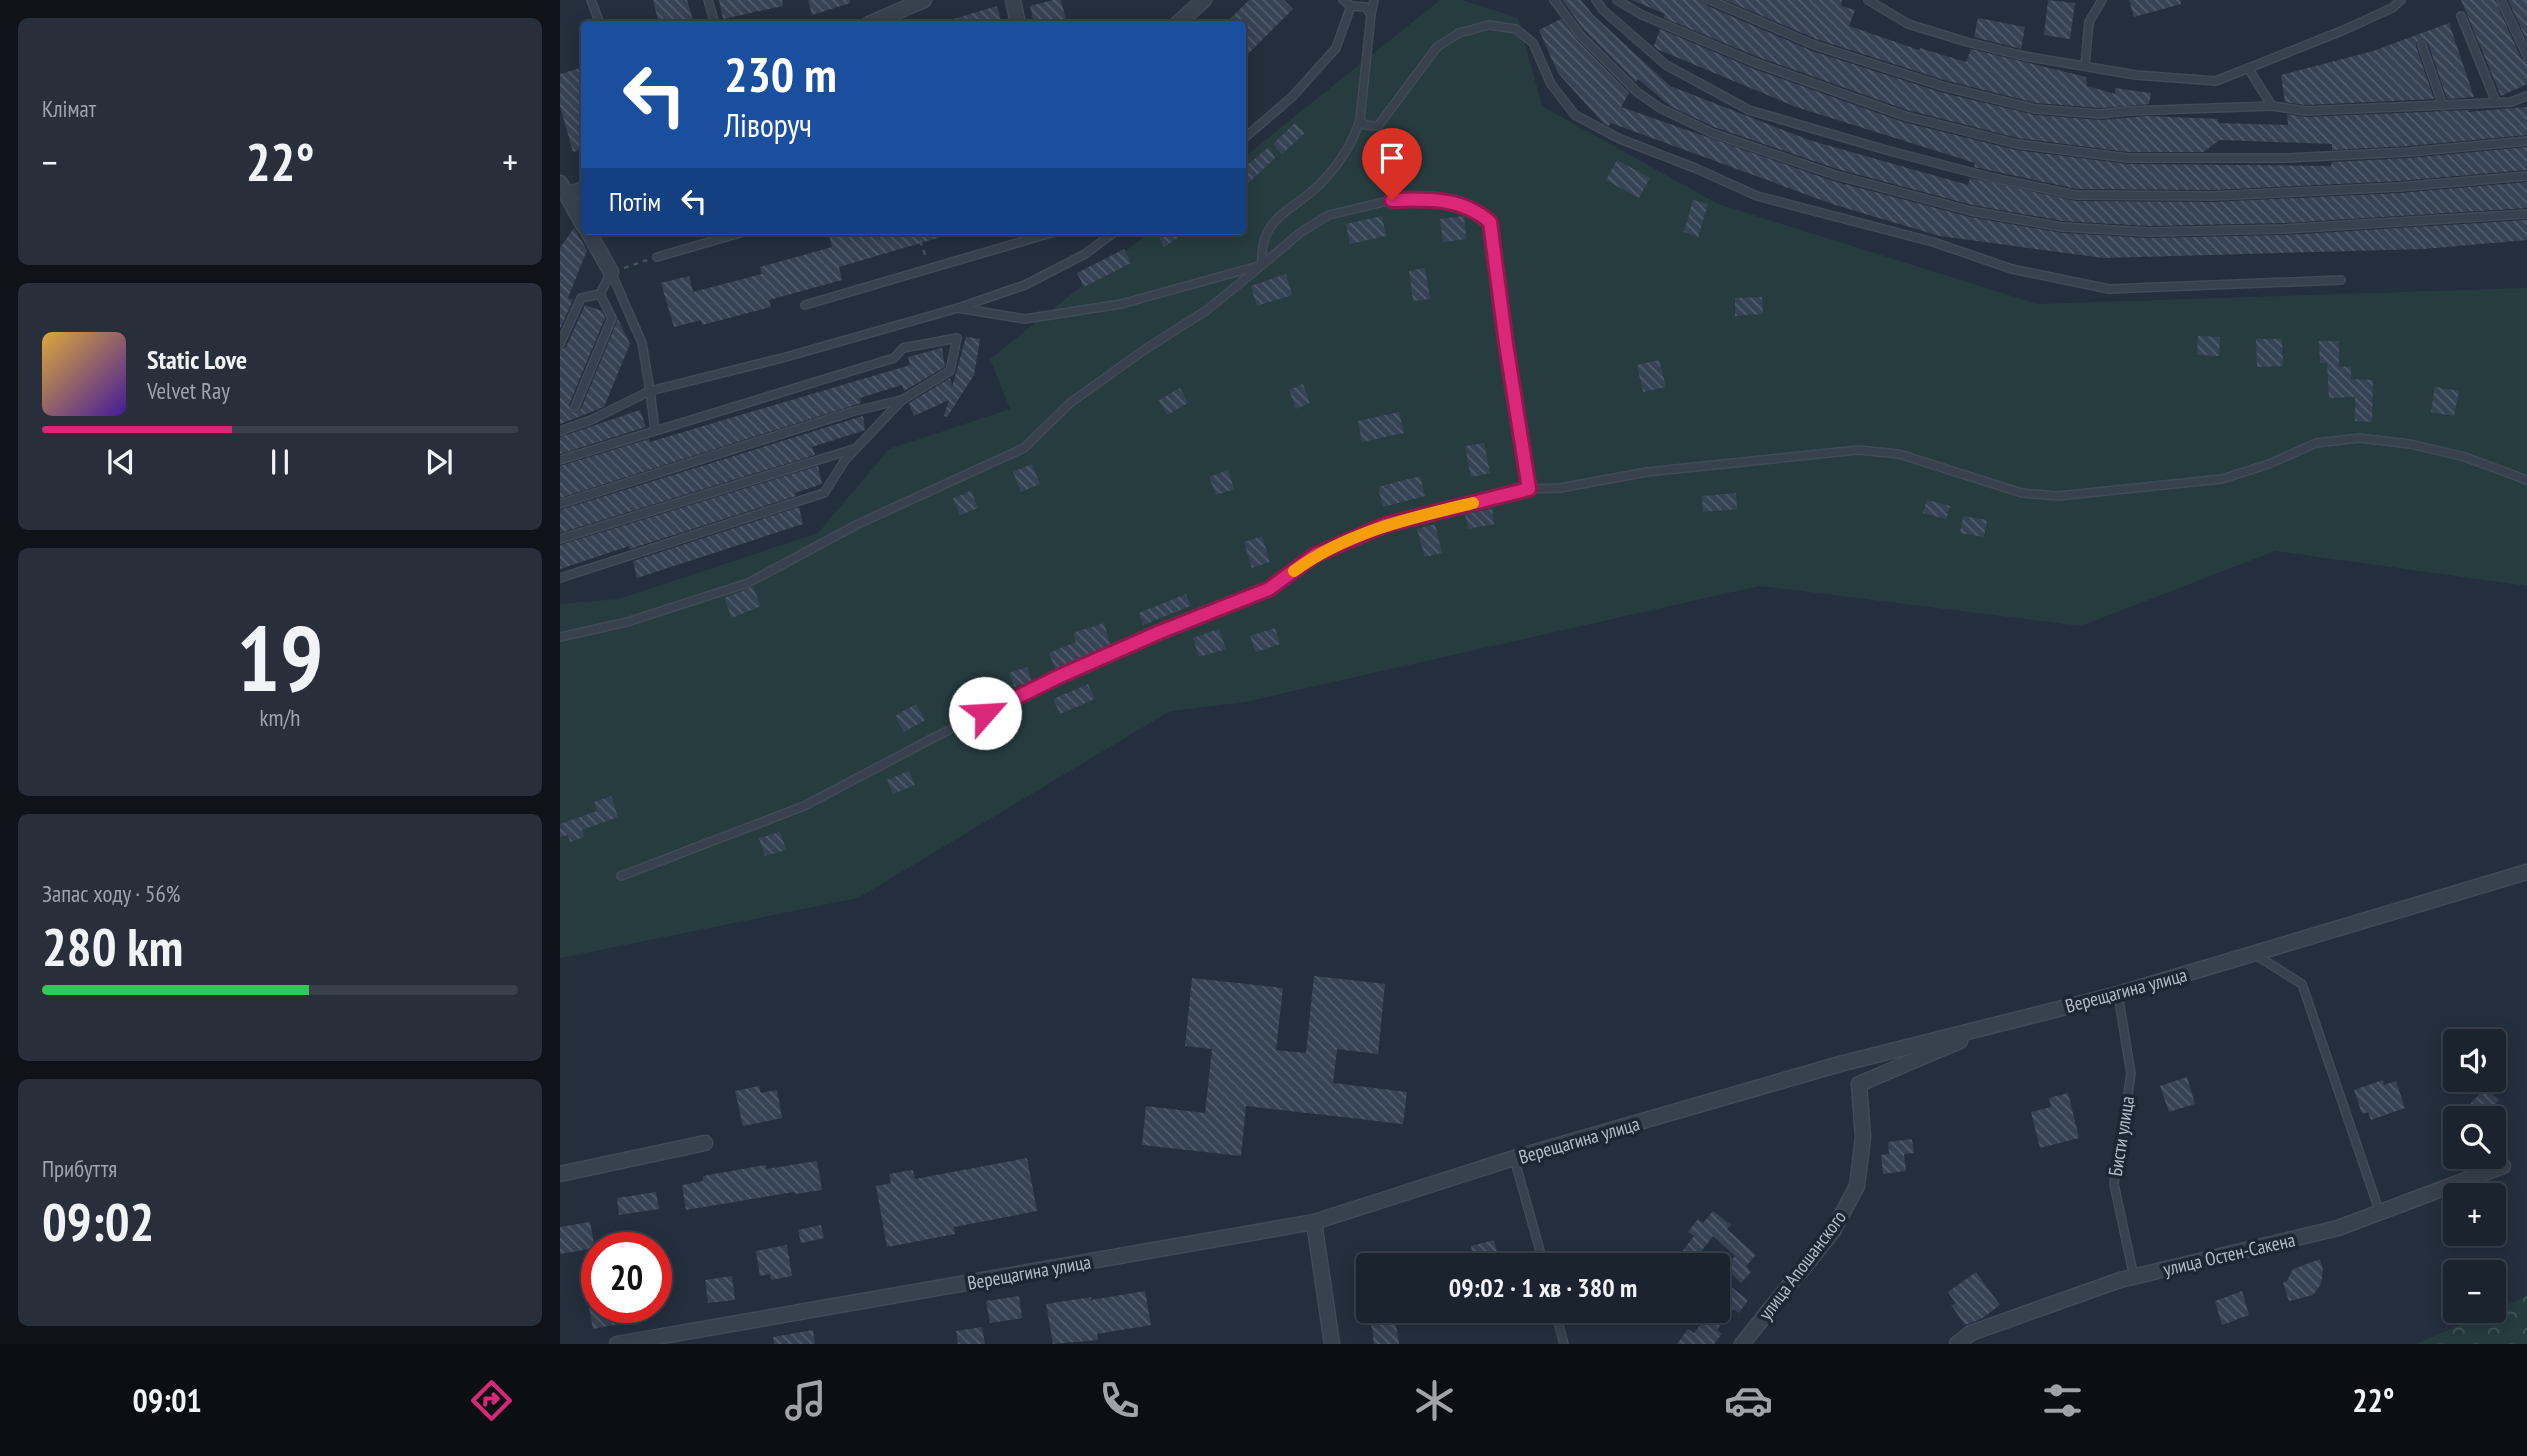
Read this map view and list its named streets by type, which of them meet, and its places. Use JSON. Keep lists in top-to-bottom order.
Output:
{
  "streets": {
    "street": ["Верещагина улица", "улица Остен-Сакена", "улица Апошанского"],
    "lane": ["Бисти улица"]
  },
  "crossings": [
    ["Верещагина улица", "Бисти улица"],
    ["Верещагина улица", "улица Апошанского"],
    ["Бисти улица", "улица Остен-Сакена"]
  ],
  "page": {
    "tile": [
      "Клімат",
      ["19", "km/h"],
      ["Запас ходу · 56%", "280 km"],
      ["Прибуття", "09:02"]
    ],
    "turn": ["230 m", "Ліворуч"],
    "heat": ["−", "22°", "+"],
    "then": "Потім",
    "song": ["Static Love", "Velvet Ray"],
    "map_buttons": ["+", "−"],
    "limit": "20",
    "trip": "09:02 · 1 хв · 380 m",
    "tabs": ["09:01", "22°"]
  }
}
